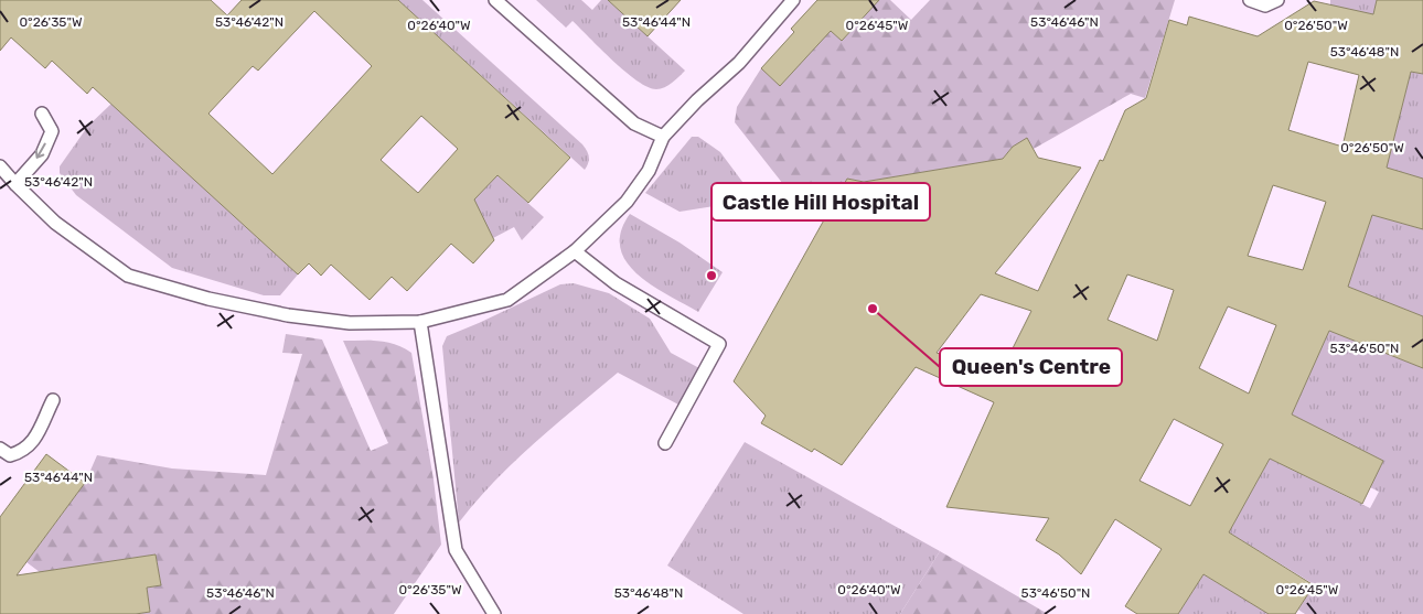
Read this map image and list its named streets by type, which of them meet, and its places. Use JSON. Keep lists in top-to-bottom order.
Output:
{
  "places": ["Castle Hill Hospital", "Queen's Centre"],
  "coordinates": [
    "53°46'42\"N",
    "53°46'44\"N",
    "53°46'46\"N",
    "0°26'35\"W",
    "0°26'40\"W",
    "0°26'45\"W",
    "0°26'50\"W",
    "53°46'48\"N",
    "53°46'50\"N"
  ]
}
